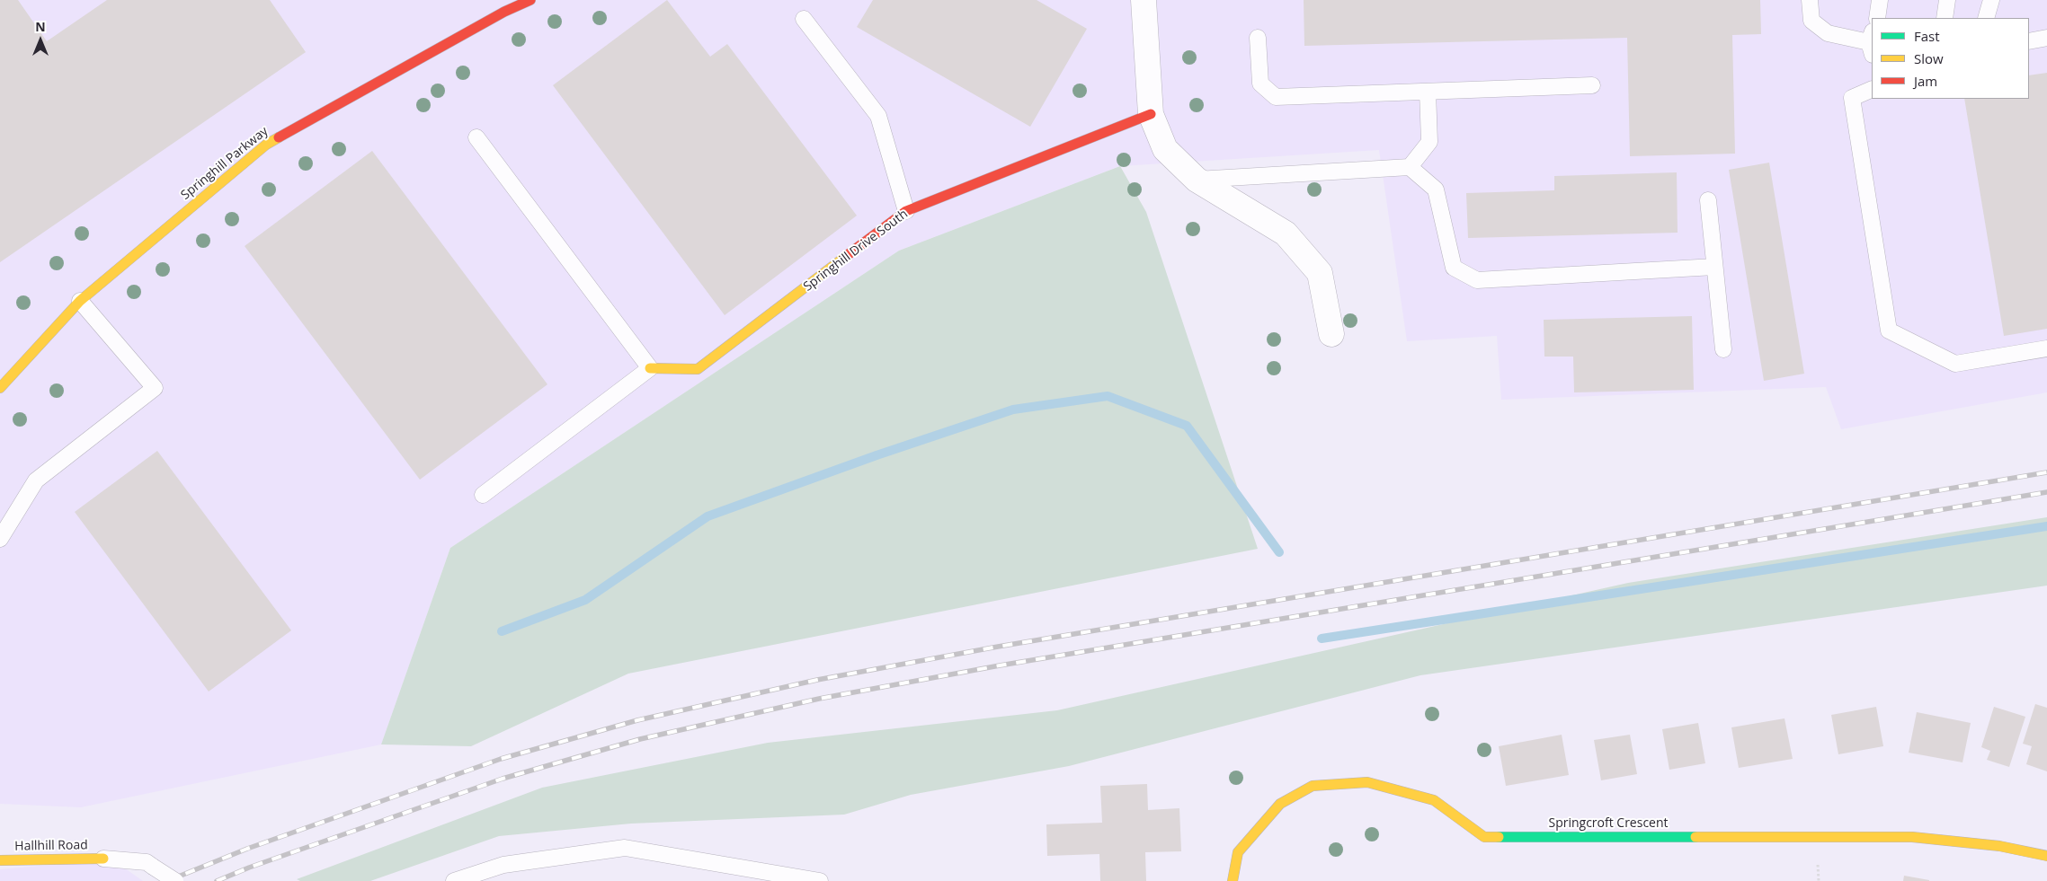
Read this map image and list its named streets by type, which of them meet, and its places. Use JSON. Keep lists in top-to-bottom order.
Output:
{
  "streets": {
    "street": [
      "Springhill Parkway",
      "Springhill Drive South",
      "Springcroft Crescent",
      "Hallhill Road"
    ]
  },
  "legend": ["Fast", "Slow", "Jam"],
  "north": "top"
}
